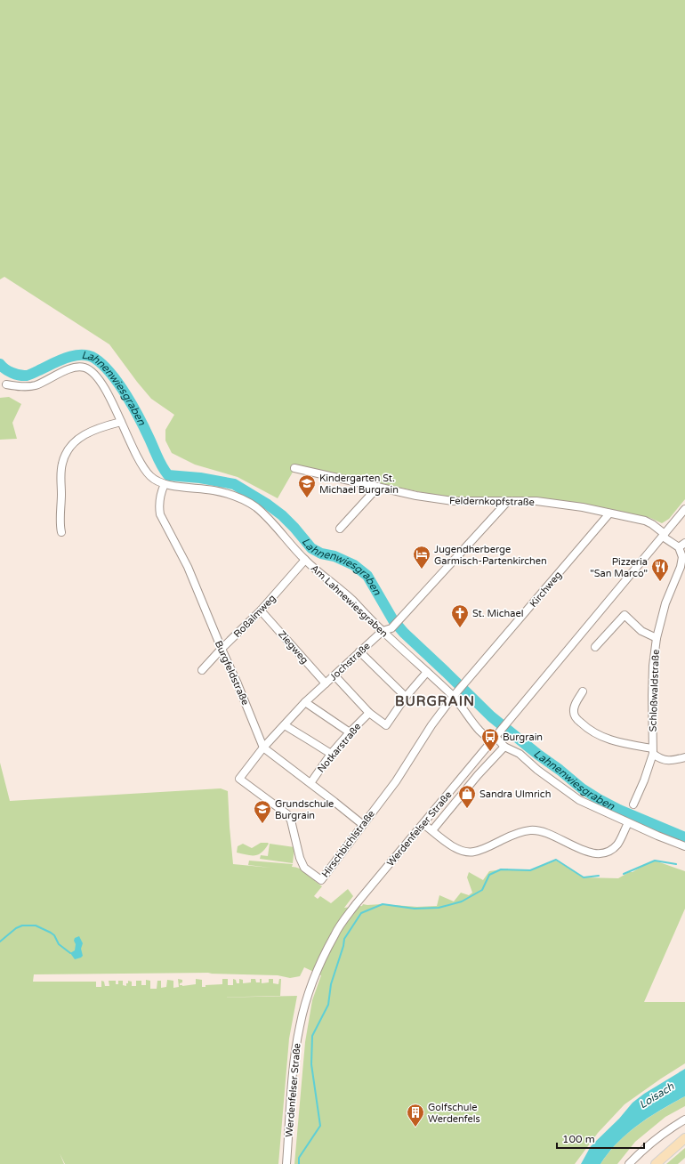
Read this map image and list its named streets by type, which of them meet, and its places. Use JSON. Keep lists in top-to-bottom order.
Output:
{
  "streets": {
    "street": [
      "Feldernkopfstraße",
      "Kirchweg",
      "Am Lahnewiesgraben",
      "Roßalmweg",
      "Ziegweg",
      "Jochstraße",
      "Burgfeldstraße",
      "Schloßwaldstraße",
      "Notkarstraße",
      "Werdenfelser Straße",
      "Hirschbichlstraße"
    ]
  },
  "crossings": [
    ["Feldernkopfstraße", "Kirchweg"],
    ["Feldernkopfstraße", "Jochstraße"],
    ["Feldernkopfstraße", "Werdenfelser Straße"],
    ["Kirchweg", "Am Lahnewiesgraben"],
    ["Kirchweg", "Hirschbichlstraße"],
    ["Am Lahnewiesgraben", "Roßalmweg"],
    ["Am Lahnewiesgraben", "Jochstraße"],
    ["Am Lahnewiesgraben", "Burgfeldstraße"],
    ["Am Lahnewiesgraben", "Werdenfelser Straße"],
    ["Am Lahnewiesgraben", "Hirschbichlstraße"],
    ["Roßalmweg", "Ziegweg"],
    ["Roßalmweg", "Burgfeldstraße"],
    ["Ziegweg", "Jochstraße"],
    ["Jochstraße", "Burgfeldstraße"],
    ["Jochstraße", "Hirschbichlstraße"]
  ],
  "districts": ["BURGRAIN"],
  "water": ["Lahnenwiesgraben", "Loisach"],
  "places": {
    "school or university": ["Kindergarten St. Michael Burgrain", "Grundschule Burgrain"],
    "hotel": ["Jugendherberge Garmisch-Partenkirchen"],
    "restaurant": ["Pizzeria \"San Marco\""],
    "church": ["St. Michael"],
    "bus stop": ["Burgrain"],
    "shop": ["Sandra Ulmrich"],
    "building": ["Golfschule Werdenfels"]
  },
  "scale_bar": "100 m"
}
